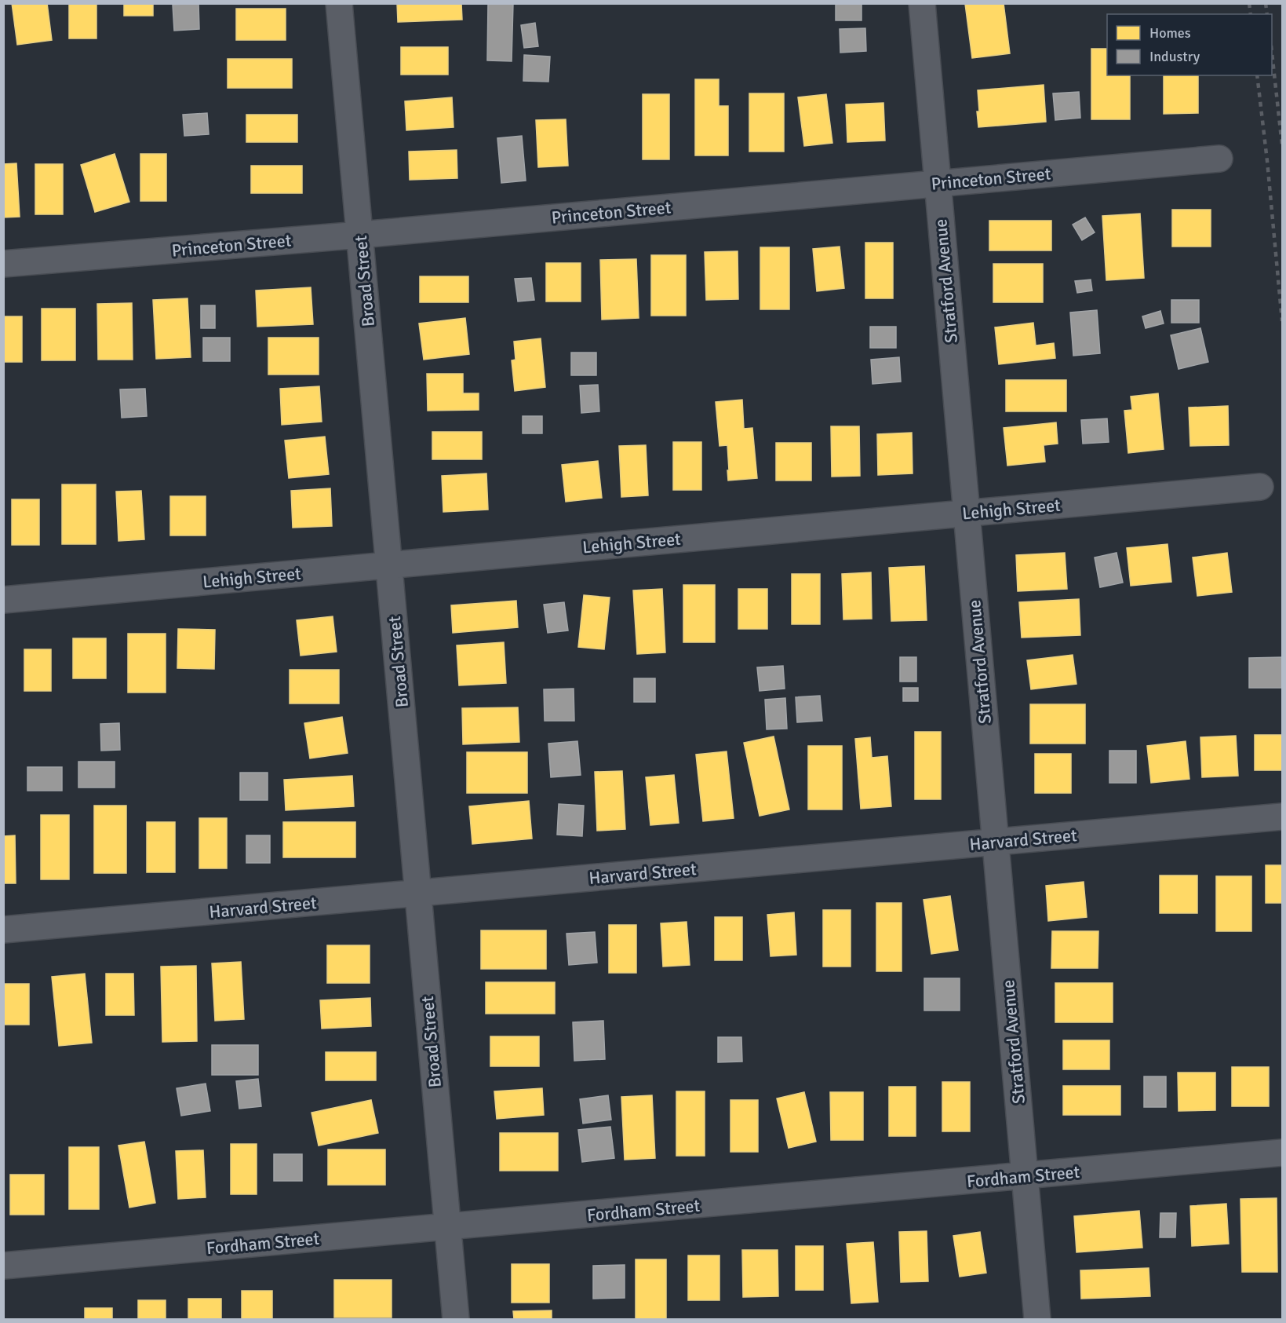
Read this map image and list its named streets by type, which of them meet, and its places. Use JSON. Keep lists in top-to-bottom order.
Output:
{
  "streets": {
    "street": [
      "Princeton Street",
      "Broad Street",
      "Stratford Avenue",
      "Lehigh Street",
      "Harvard Street",
      "Fordham Street"
    ]
  },
  "crossings": [
    ["Princeton Street", "Broad Street"],
    ["Princeton Street", "Stratford Avenue"],
    ["Broad Street", "Lehigh Street"],
    ["Broad Street", "Harvard Street"],
    ["Broad Street", "Fordham Street"],
    ["Stratford Avenue", "Lehigh Street"],
    ["Stratford Avenue", "Harvard Street"],
    ["Stratford Avenue", "Fordham Street"]
  ],
  "legend": ["Homes", "Industry"]
}
